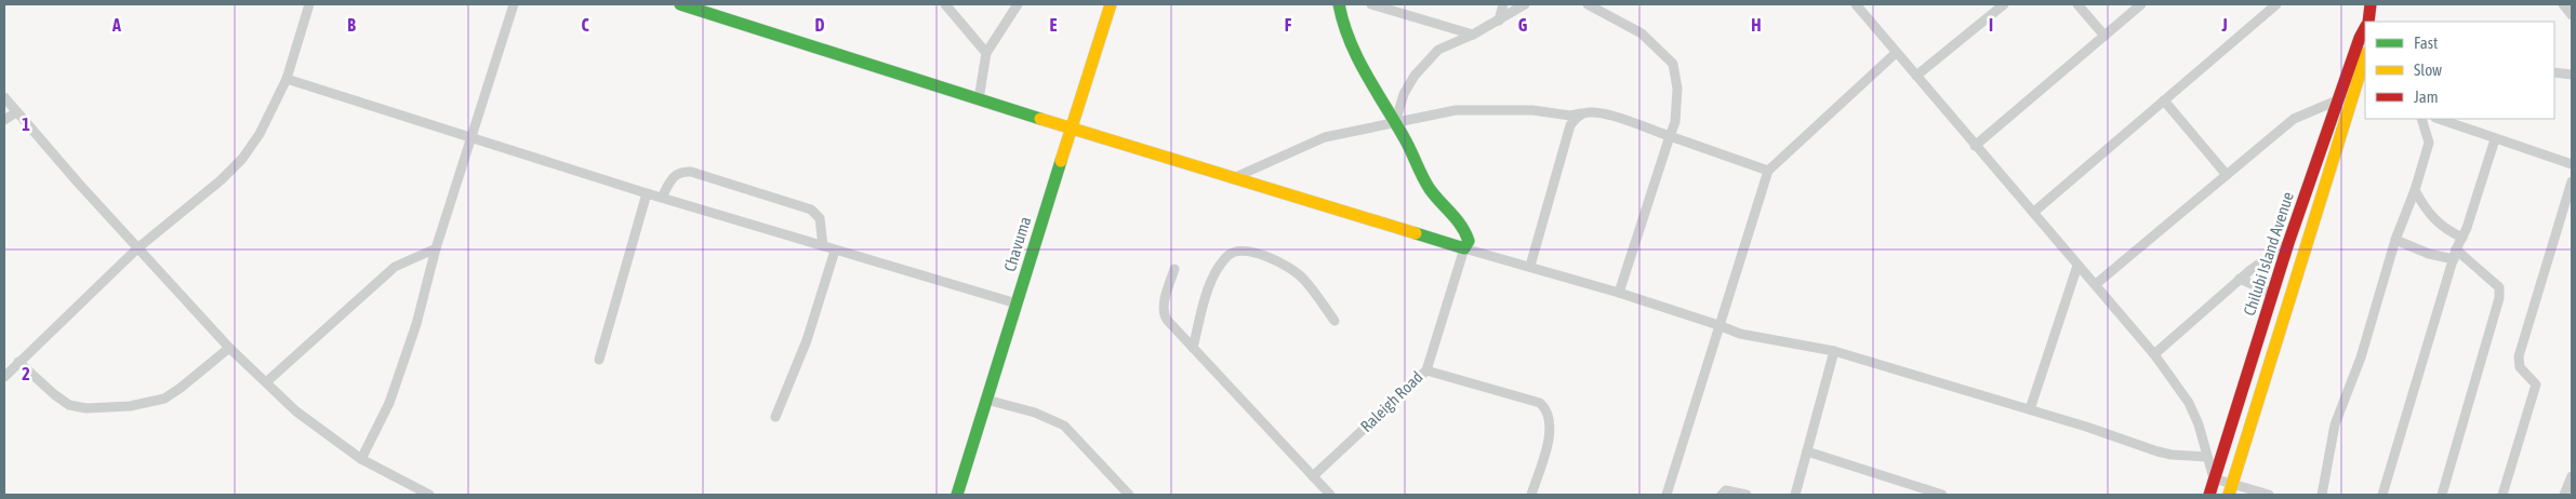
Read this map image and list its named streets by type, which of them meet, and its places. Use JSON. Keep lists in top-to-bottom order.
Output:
{
  "streets": {
    "street": ["Chavuma", "Chilubi Island Avenue", "Raleigh Road"]
  },
  "legend": ["Fast", "Slow", "Jam"],
  "grid": {
    "columns": [
      "A",
      "B",
      "C",
      "D",
      "E",
      "F",
      "G",
      "H",
      "I",
      "J"
    ],
    "rows": ["1", "2"]
  }
}
